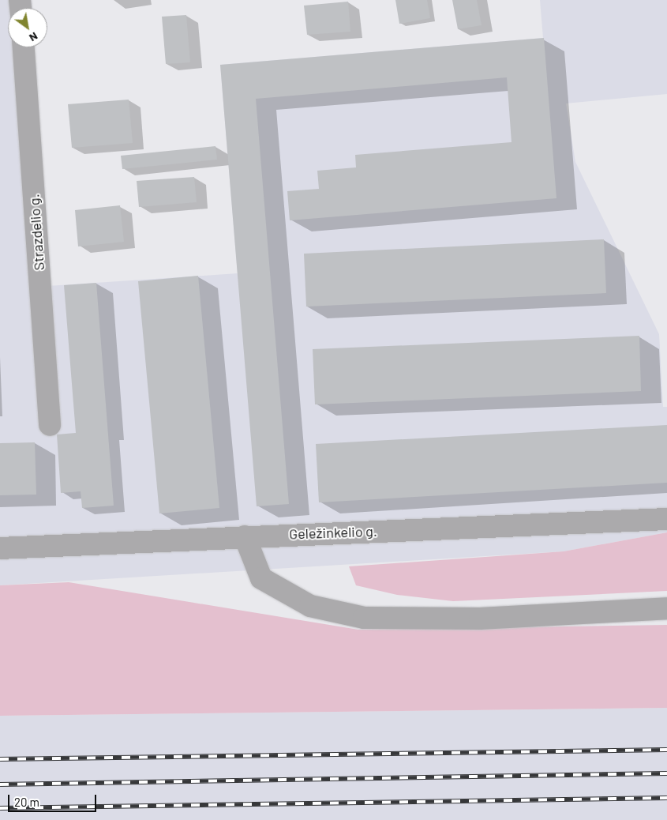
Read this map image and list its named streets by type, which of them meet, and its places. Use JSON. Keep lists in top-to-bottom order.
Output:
{
  "streets": {
    "street": ["Strazdelio g.", "Geležinkelio g."]
  },
  "scale_bar": "20 m",
  "north": "bottom right"
}
